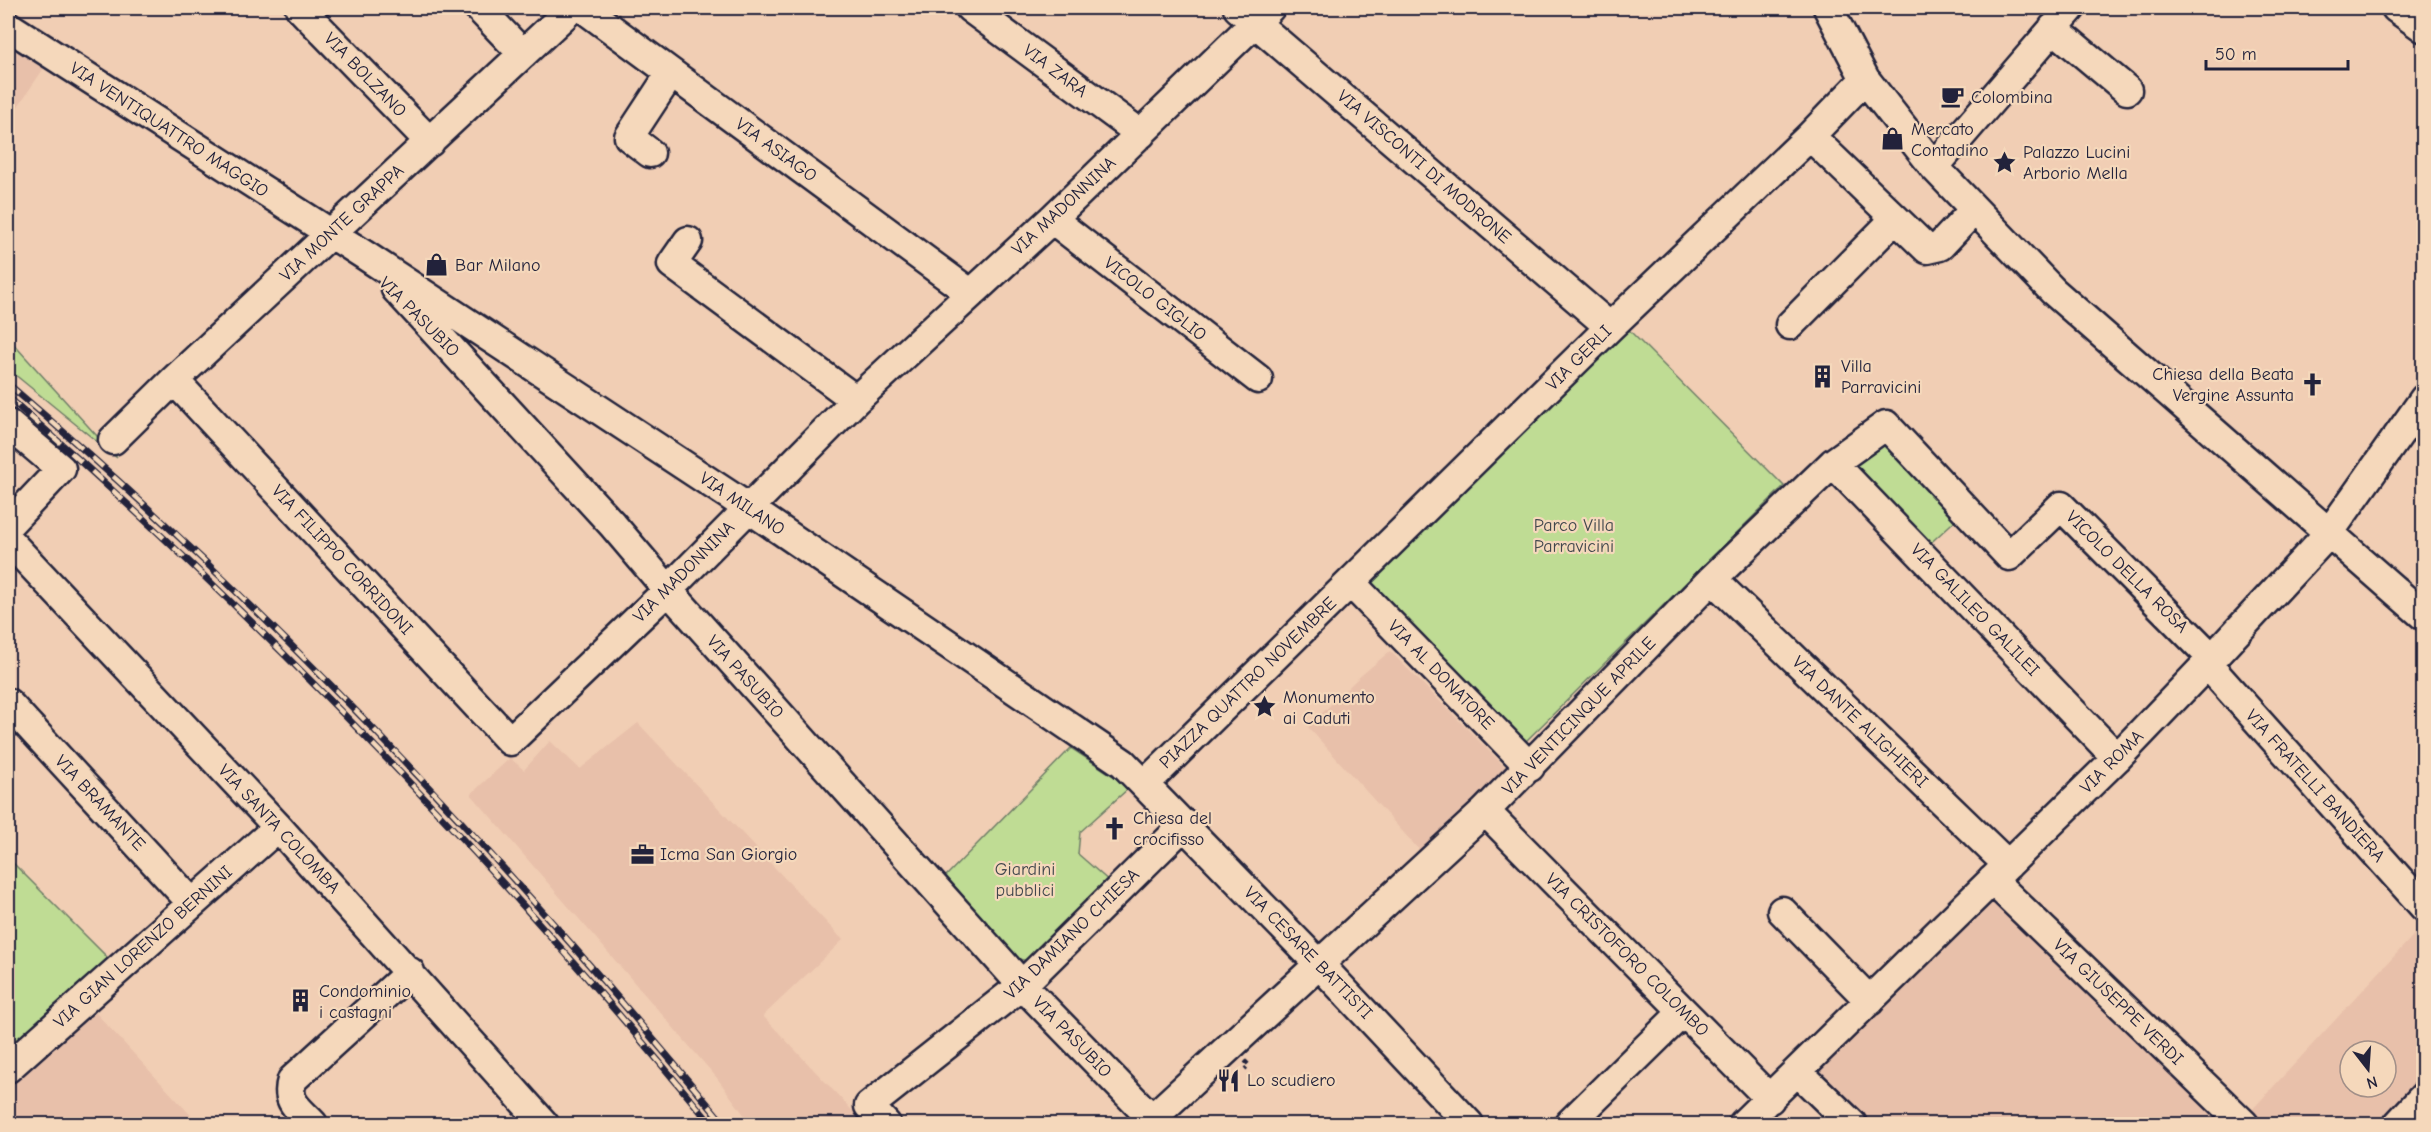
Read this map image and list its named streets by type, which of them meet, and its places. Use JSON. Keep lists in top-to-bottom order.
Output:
{
  "streets": {
    "street": [
      "VIA ZARA",
      "VIA BOLZANO",
      "VIA VENTIQUATTRO MAGGIO",
      "VIA ASIAGO",
      "VIA VISCONTI DI MODRONE",
      "VIA MADONNINA",
      "VIA MONTE GRAPPA",
      "VICOLO GIGLIO",
      "VIA PASUBIO",
      "VIA GERLI",
      "VIA MILANO",
      "VIA FILIPPO CORRIDONI",
      "VICOLO DELLA ROSA",
      "VIA GALILEO GALILEI",
      "VIA AL DONATORE",
      "PIAZZA QUATTRO NOVEMBRE",
      "VIA VENTICINQUE APRILE",
      "VIA DANTE ALIGHIERI",
      "VIA ROMA",
      "VIA FRATELLI BANDIERA",
      "VIA BRAMANTE",
      "VIA SANTA COLOMBA",
      "VIA DAMIANO CHIESA",
      "VIA GIAN LORENZO BERNINI",
      "VIA CESARE BATTISTI",
      "VIA CRISTOFORO COLOMBO",
      "VIA GIUSEPPE VERDI"
    ]
  },
  "crossings": [
    ["VIA ZARA", "VIA MADONNINA"],
    ["VIA BOLZANO", "VIA MONTE GRAPPA"],
    ["VIA VENTIQUATTRO MAGGIO", "VIA MONTE GRAPPA"],
    ["VIA VENTIQUATTRO MAGGIO", "VIA PASUBIO"],
    ["VIA VENTIQUATTRO MAGGIO", "VIA MILANO"],
    ["VIA ASIAGO", "VIA MADONNINA"],
    ["VIA VISCONTI DI MODRONE", "VIA MADONNINA"],
    ["VIA VISCONTI DI MODRONE", "VIA GERLI"],
    ["VIA MADONNINA", "VICOLO GIGLIO"],
    ["VIA MADONNINA", "VIA PASUBIO"],
    ["VIA MADONNINA", "VIA MILANO"],
    ["VIA MADONNINA", "VIA FILIPPO CORRIDONI"],
    ["VIA MONTE GRAPPA", "VIA PASUBIO"],
    ["VIA MONTE GRAPPA", "VIA MILANO"],
    ["VIA MONTE GRAPPA", "VIA FILIPPO CORRIDONI"],
    ["VIA PASUBIO", "VIA MILANO"],
    ["VIA PASUBIO", "VIA VENTICINQUE APRILE"],
    ["VIA PASUBIO", "VIA DAMIANO CHIESA"],
    ["VIA GERLI", "VIA AL DONATORE"],
    ["VIA GERLI", "PIAZZA QUATTRO NOVEMBRE"],
    ["VIA MILANO", "PIAZZA QUATTRO NOVEMBRE"],
    ["VIA MILANO", "VIA CESARE BATTISTI"],
    ["VICOLO DELLA ROSA", "VIA GALILEO GALILEI"],
    ["VICOLO DELLA ROSA", "VIA VENTICINQUE APRILE"],
    ["VICOLO DELLA ROSA", "VIA ROMA"],
    ["VICOLO DELLA ROSA", "VIA FRATELLI BANDIERA"],
    ["VIA GALILEO GALILEI", "VIA VENTICINQUE APRILE"],
    ["VIA GALILEO GALILEI", "VIA ROMA"],
    ["VIA AL DONATORE", "PIAZZA QUATTRO NOVEMBRE"],
    ["VIA AL DONATORE", "VIA VENTICINQUE APRILE"],
    ["PIAZZA QUATTRO NOVEMBRE", "VIA CESARE BATTISTI"],
    ["VIA VENTICINQUE APRILE", "VIA DANTE ALIGHIERI"],
    ["VIA VENTICINQUE APRILE", "VIA CESARE BATTISTI"],
    ["VIA VENTICINQUE APRILE", "VIA CRISTOFORO COLOMBO"],
    ["VIA DANTE ALIGHIERI", "VIA ROMA"],
    ["VIA DANTE ALIGHIERI", "VIA GIUSEPPE VERDI"],
    ["VIA ROMA", "VIA FRATELLI BANDIERA"],
    ["VIA ROMA", "VIA CRISTOFORO COLOMBO"],
    ["VIA ROMA", "VIA GIUSEPPE VERDI"],
    ["VIA BRAMANTE", "VIA GIAN LORENZO BERNINI"],
    ["VIA SANTA COLOMBA", "VIA GIAN LORENZO BERNINI"],
    ["VIA DAMIANO CHIESA", "VIA CESARE BATTISTI"]
  ],
  "parks": ["Parco Villa Parravicini", "Giardini pubblici"],
  "places": {
    "cafe": ["Colombina"],
    "shop": ["Mercato Contadino", "Bar Milano"],
    "place": ["Palazzo Lucini Arborio Mella", "Monumento ai Caduti"],
    "building": ["Villa Parravicini", "Condominio i castagni"],
    "church": ["Chiesa della Beata Vergine Assunta", "Chiesa del crocifisso"],
    "office": ["Icma San Giorgio"],
    "restaurant": ["Lo scudiero"]
  },
  "scale_bar": "50 m",
  "north": "bottom"
}
